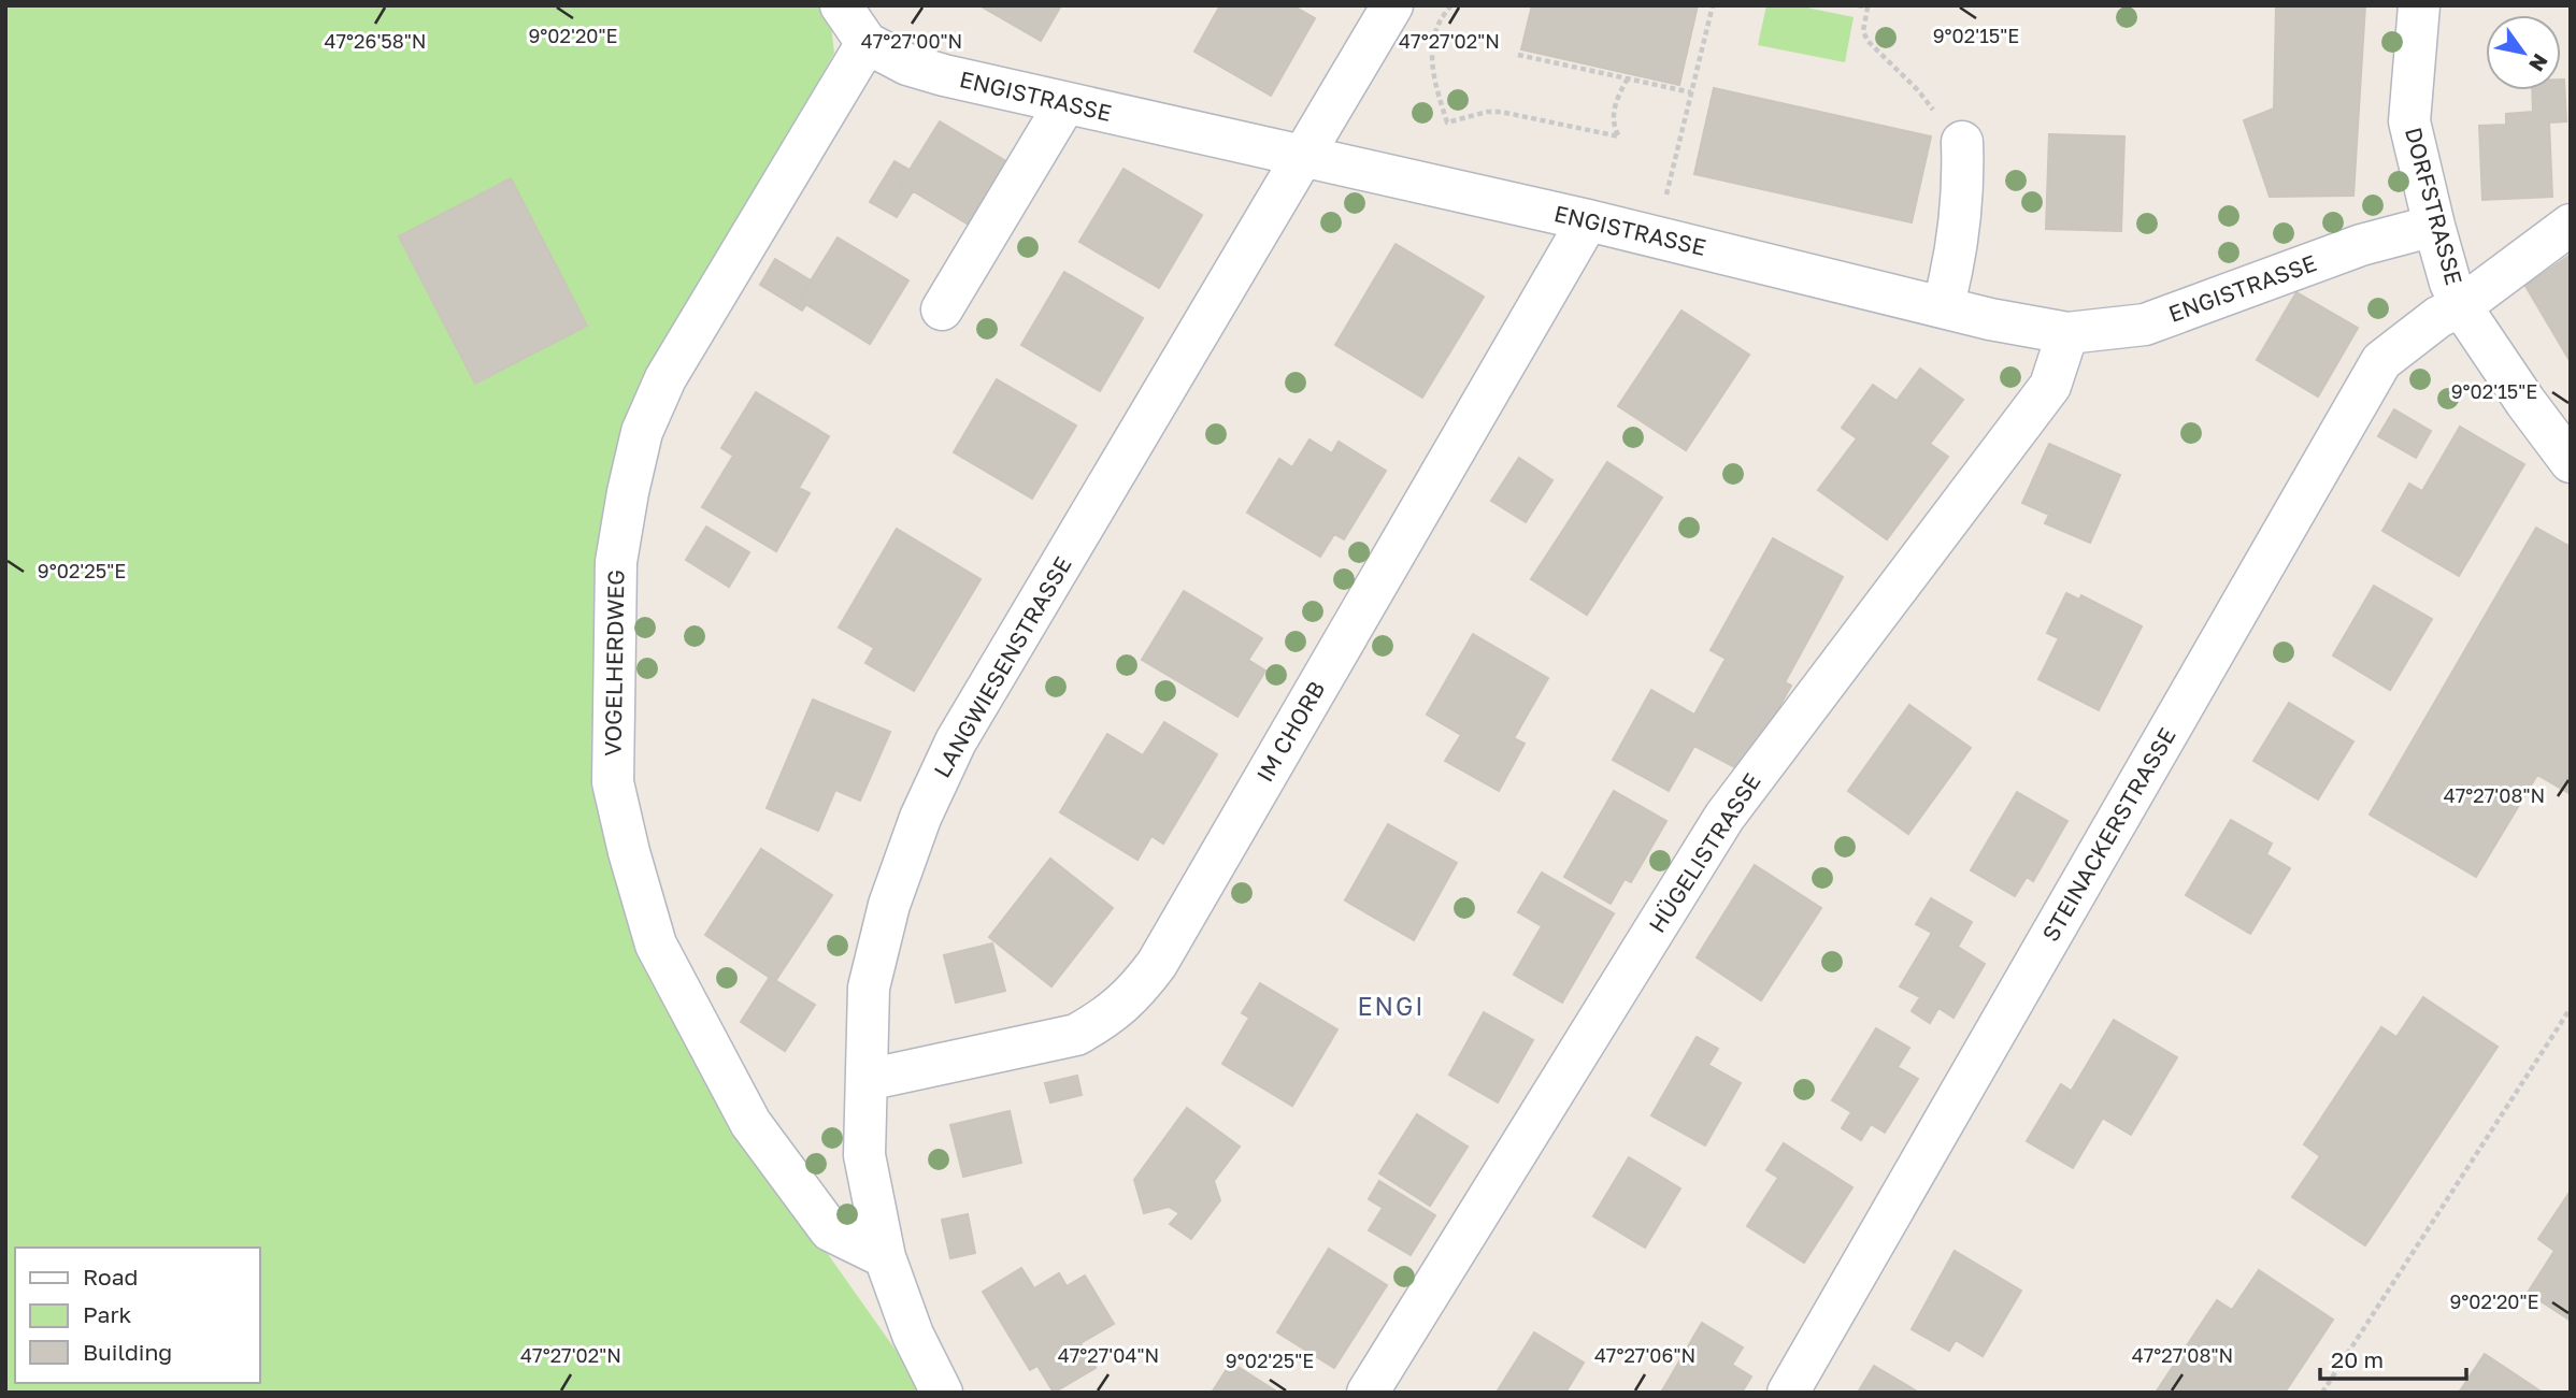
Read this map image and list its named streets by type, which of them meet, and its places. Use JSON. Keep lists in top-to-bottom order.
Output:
{
  "streets": {
    "street": [
      "ENGISTRASSE",
      "DORFSTRASSE",
      "VOGELHERDWEG",
      "LANGWIESENSTRASSE",
      "IM CHORB",
      "STEINACKERSTRASSE",
      "HÜGELISTRASSE"
    ]
  },
  "crossings": [
    ["ENGISTRASSE", "DORFSTRASSE"],
    ["ENGISTRASSE", "VOGELHERDWEG"],
    ["ENGISTRASSE", "LANGWIESENSTRASSE"],
    ["ENGISTRASSE", "IM CHORB"],
    ["ENGISTRASSE", "HÜGELISTRASSE"],
    ["DORFSTRASSE", "STEINACKERSTRASSE"],
    ["VOGELHERDWEG", "LANGWIESENSTRASSE"],
    ["LANGWIESENSTRASSE", "IM CHORB"]
  ],
  "districts": ["ENGI"],
  "legend": ["Road", "Park", "Building"],
  "scale_bar": "20 m",
  "north": "bottom right",
  "coordinates": [
    "9°02'20\"E",
    "9°02'15\"E",
    "47°26'58\"N",
    "47°27'00\"N",
    "47°27'02\"N",
    "9°02'25\"E",
    "47°27'08\"N",
    "47°27'04\"N",
    "47°27'06\"N"
  ]
}
